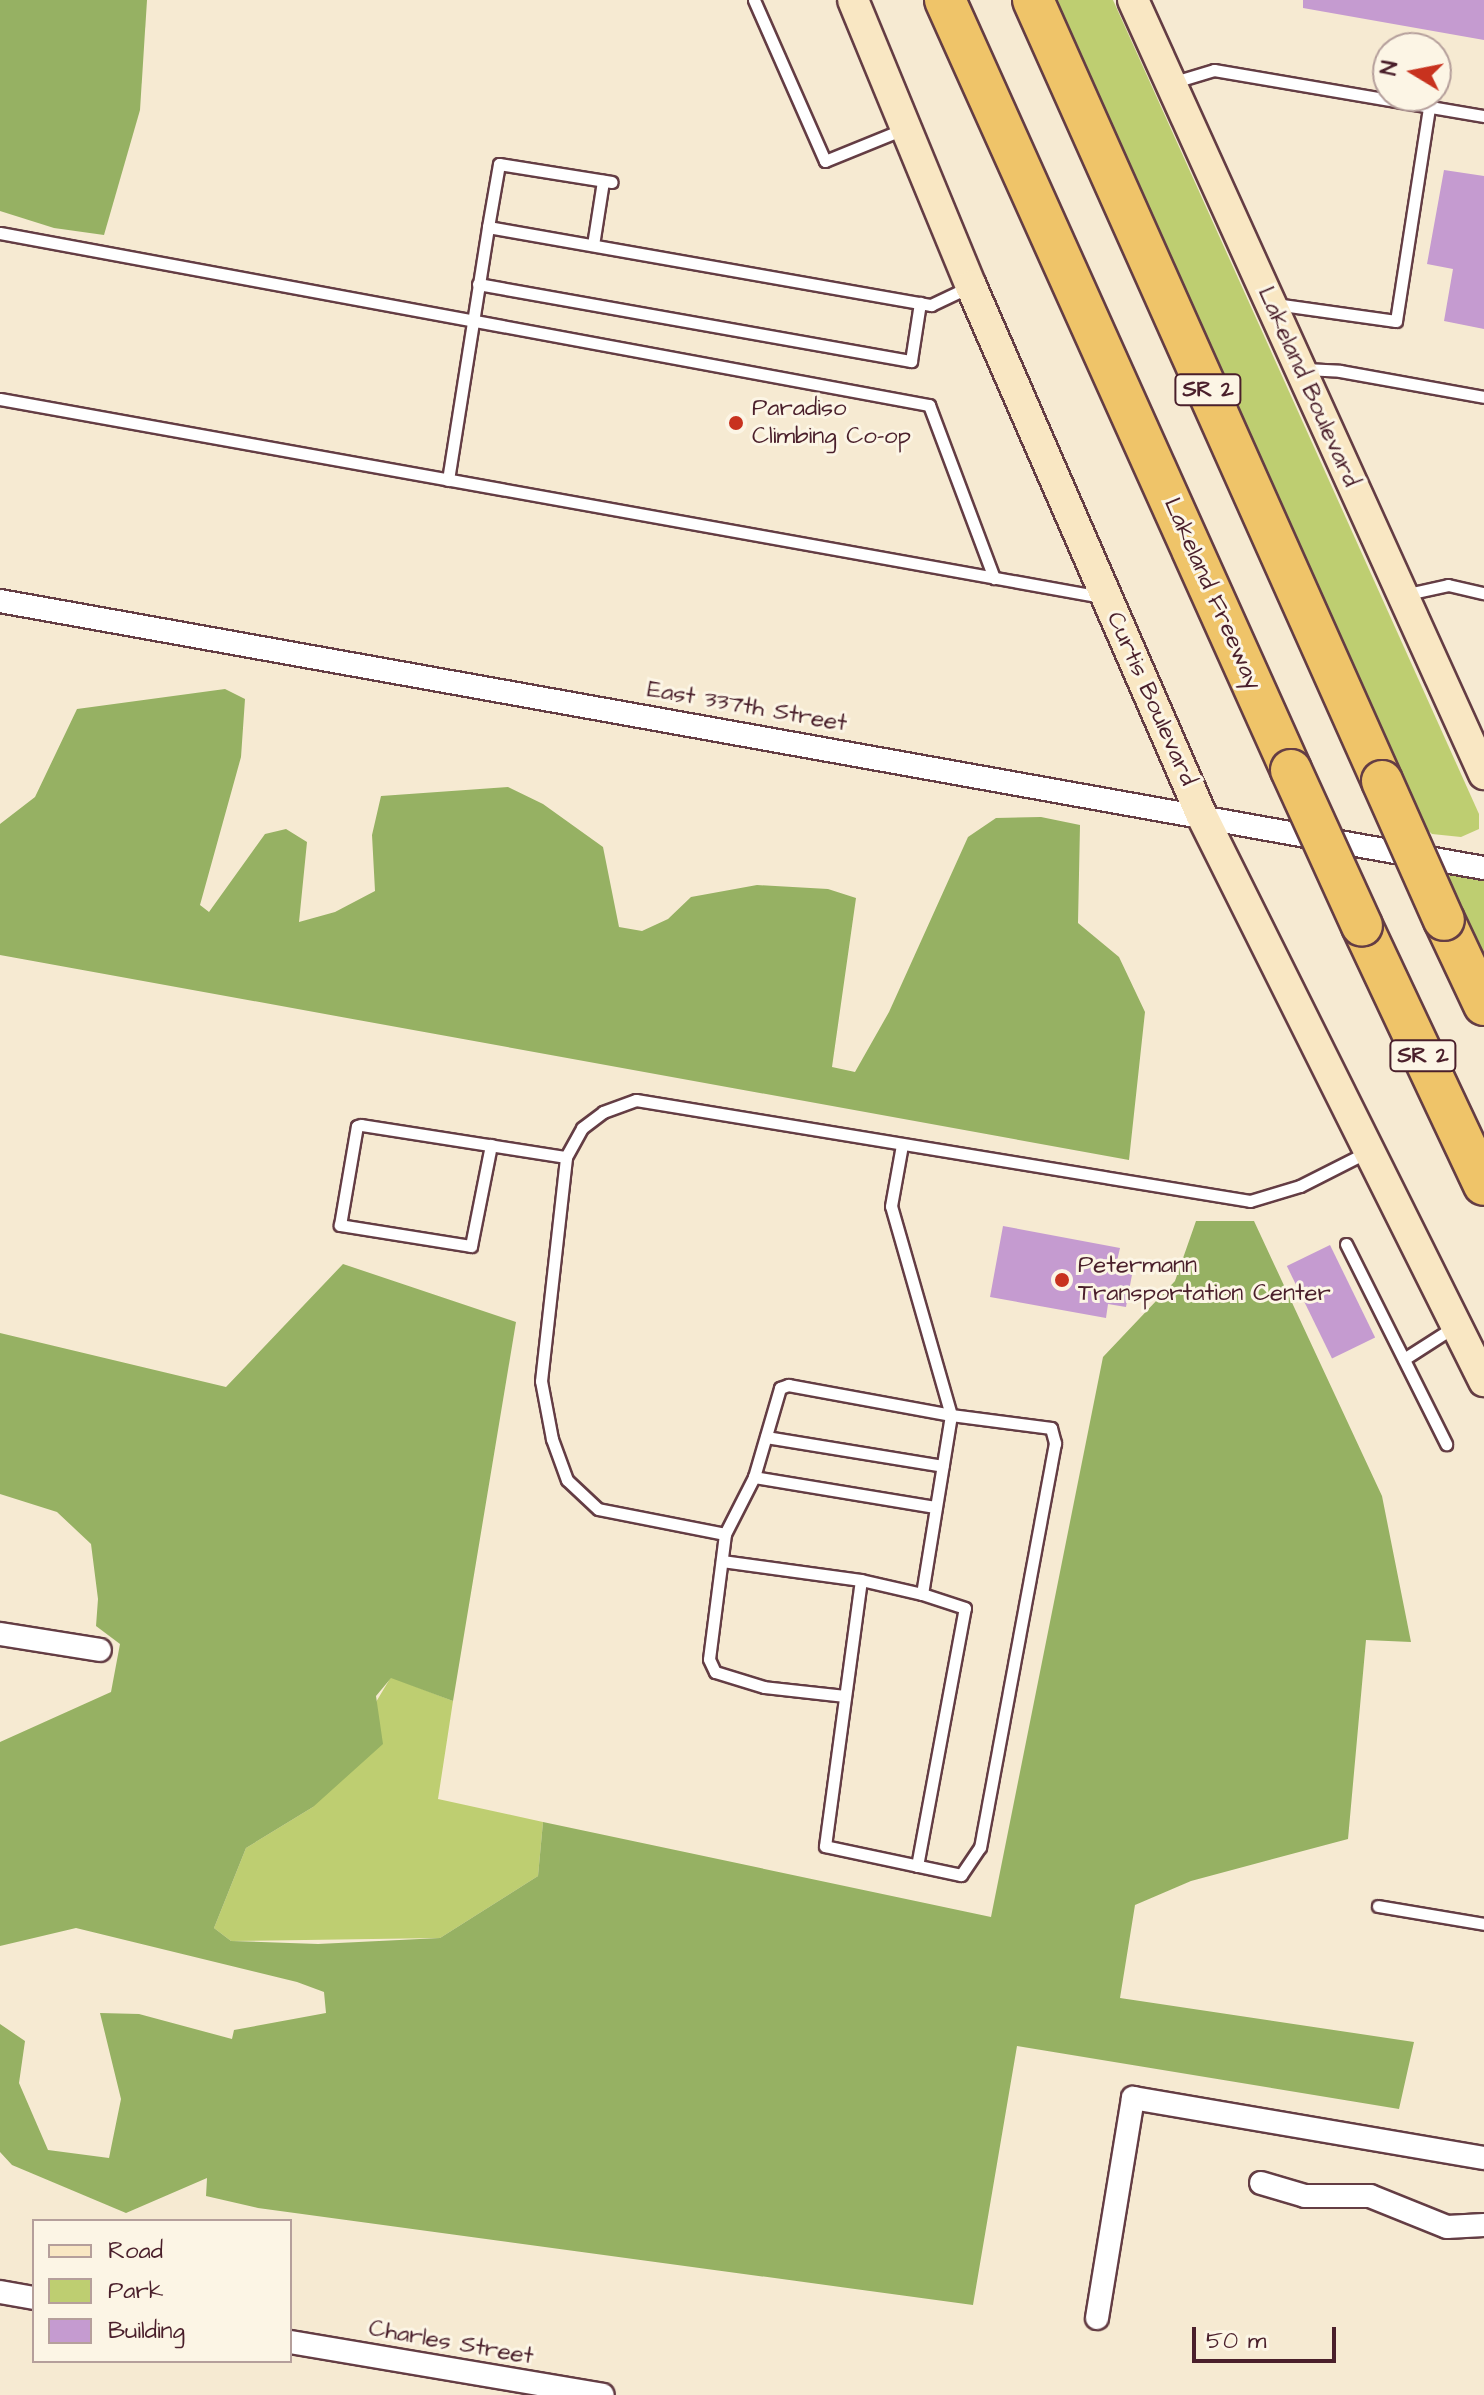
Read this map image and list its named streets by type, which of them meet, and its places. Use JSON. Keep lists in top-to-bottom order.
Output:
{
  "streets": {
    "highway": ["SR 2", "Lakeland Freeway"],
    "street": [
      "Lakeland Boulevard",
      "Curtis Boulevard",
      "East 337th Street",
      "Charles Street"
    ]
  },
  "crossings": [
    ["Curtis Boulevard", "East 337th Street"]
  ],
  "places": ["Paradiso Climbing Co-op", "Petermann Transportation Center"],
  "legend": ["Road", "Park", "Building"],
  "scale_bar": "50 m",
  "north": "left"
}
